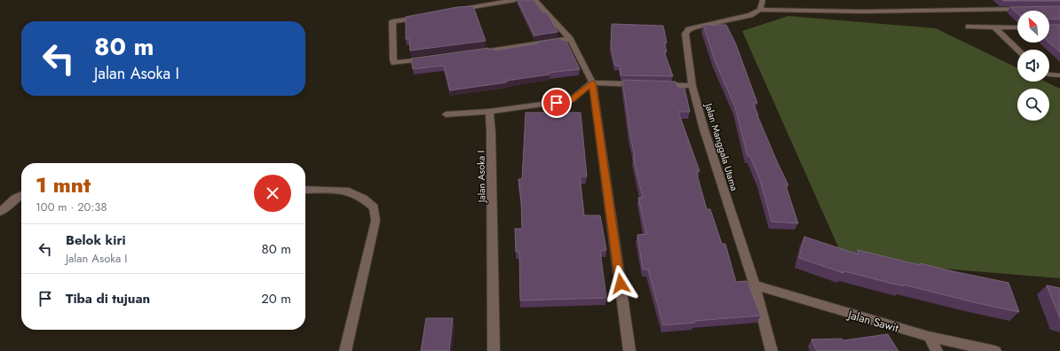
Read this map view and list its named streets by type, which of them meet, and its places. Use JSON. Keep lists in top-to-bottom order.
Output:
{
  "streets": {
    "street": ["Jalan Manggala Utama", "Jalan Asoka I", "Jalan Sawit"]
  },
  "crossings": [
    ["Jalan Manggala Utama", "Jalan Sawit"]
  ],
  "north": "top left",
  "page": {
    "turn": ["80 m", "Jalan Asoka I"],
    "heading": ["1 mnt", "100 m · 20:38"],
    "list": [
      {
        "name": "Belok kiri",
        "note": "Jalan Asoka I",
        "value": "80 m"
      },
      {
        "name": "Tiba di tujuan",
        "value": "20 m"
      }
    ]
  }
}
